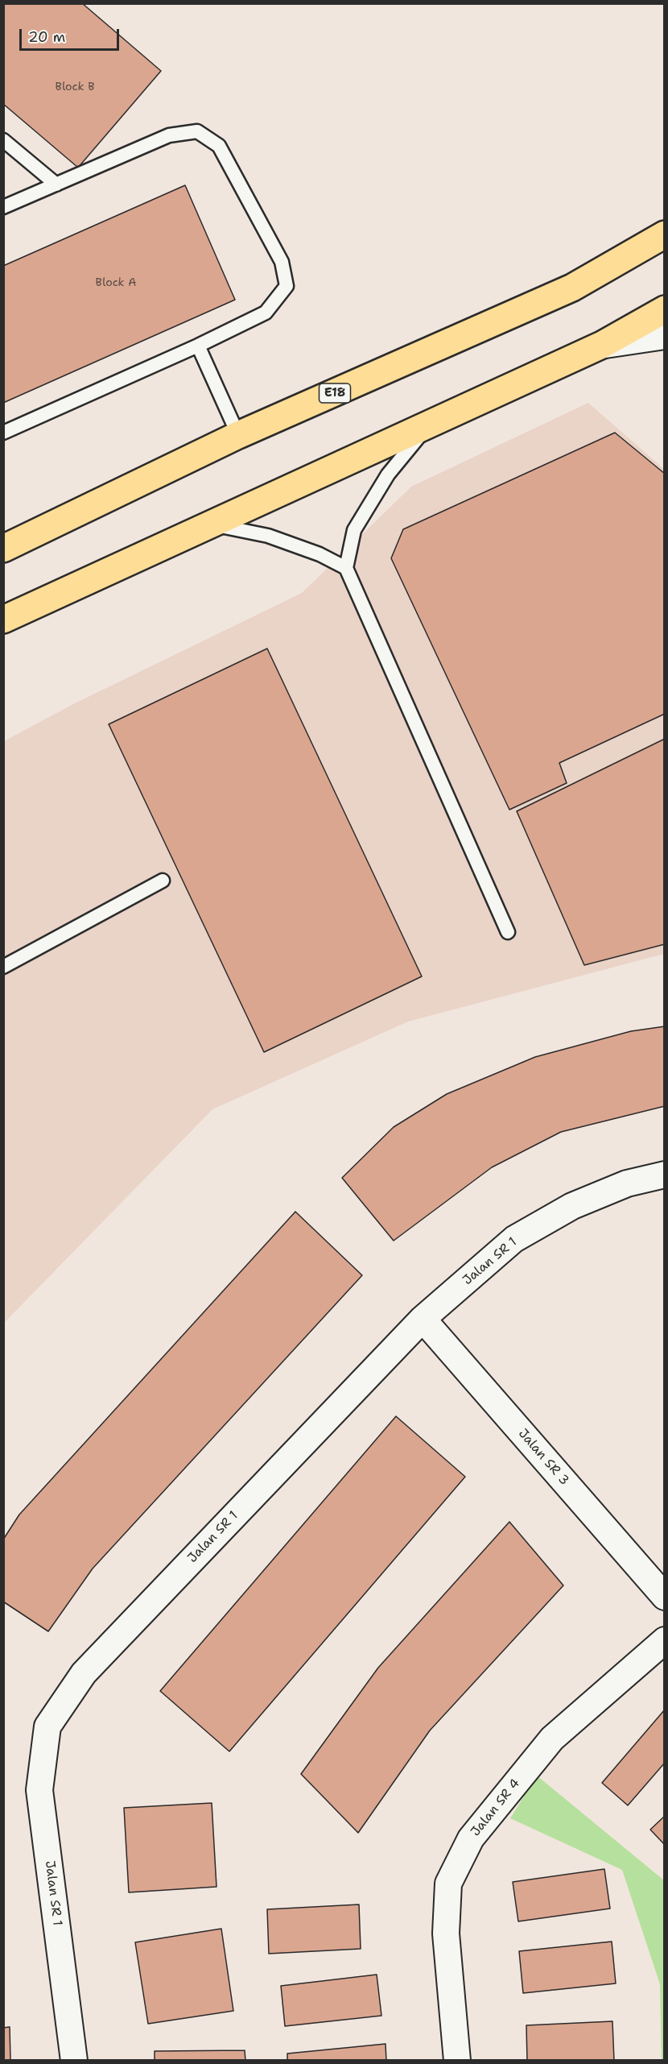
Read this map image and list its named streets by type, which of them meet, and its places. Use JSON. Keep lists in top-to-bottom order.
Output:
{
  "streets": {
    "highway": ["E18"],
    "street": ["Jalan SR 1", "Jalan SR 3", "Jalan SR 4"]
  },
  "crossings": [
    ["Jalan SR 1", "Jalan SR 3"]
  ],
  "house_numbers": ["Block B", "Block A"],
  "scale_bar": "20 m"
}
